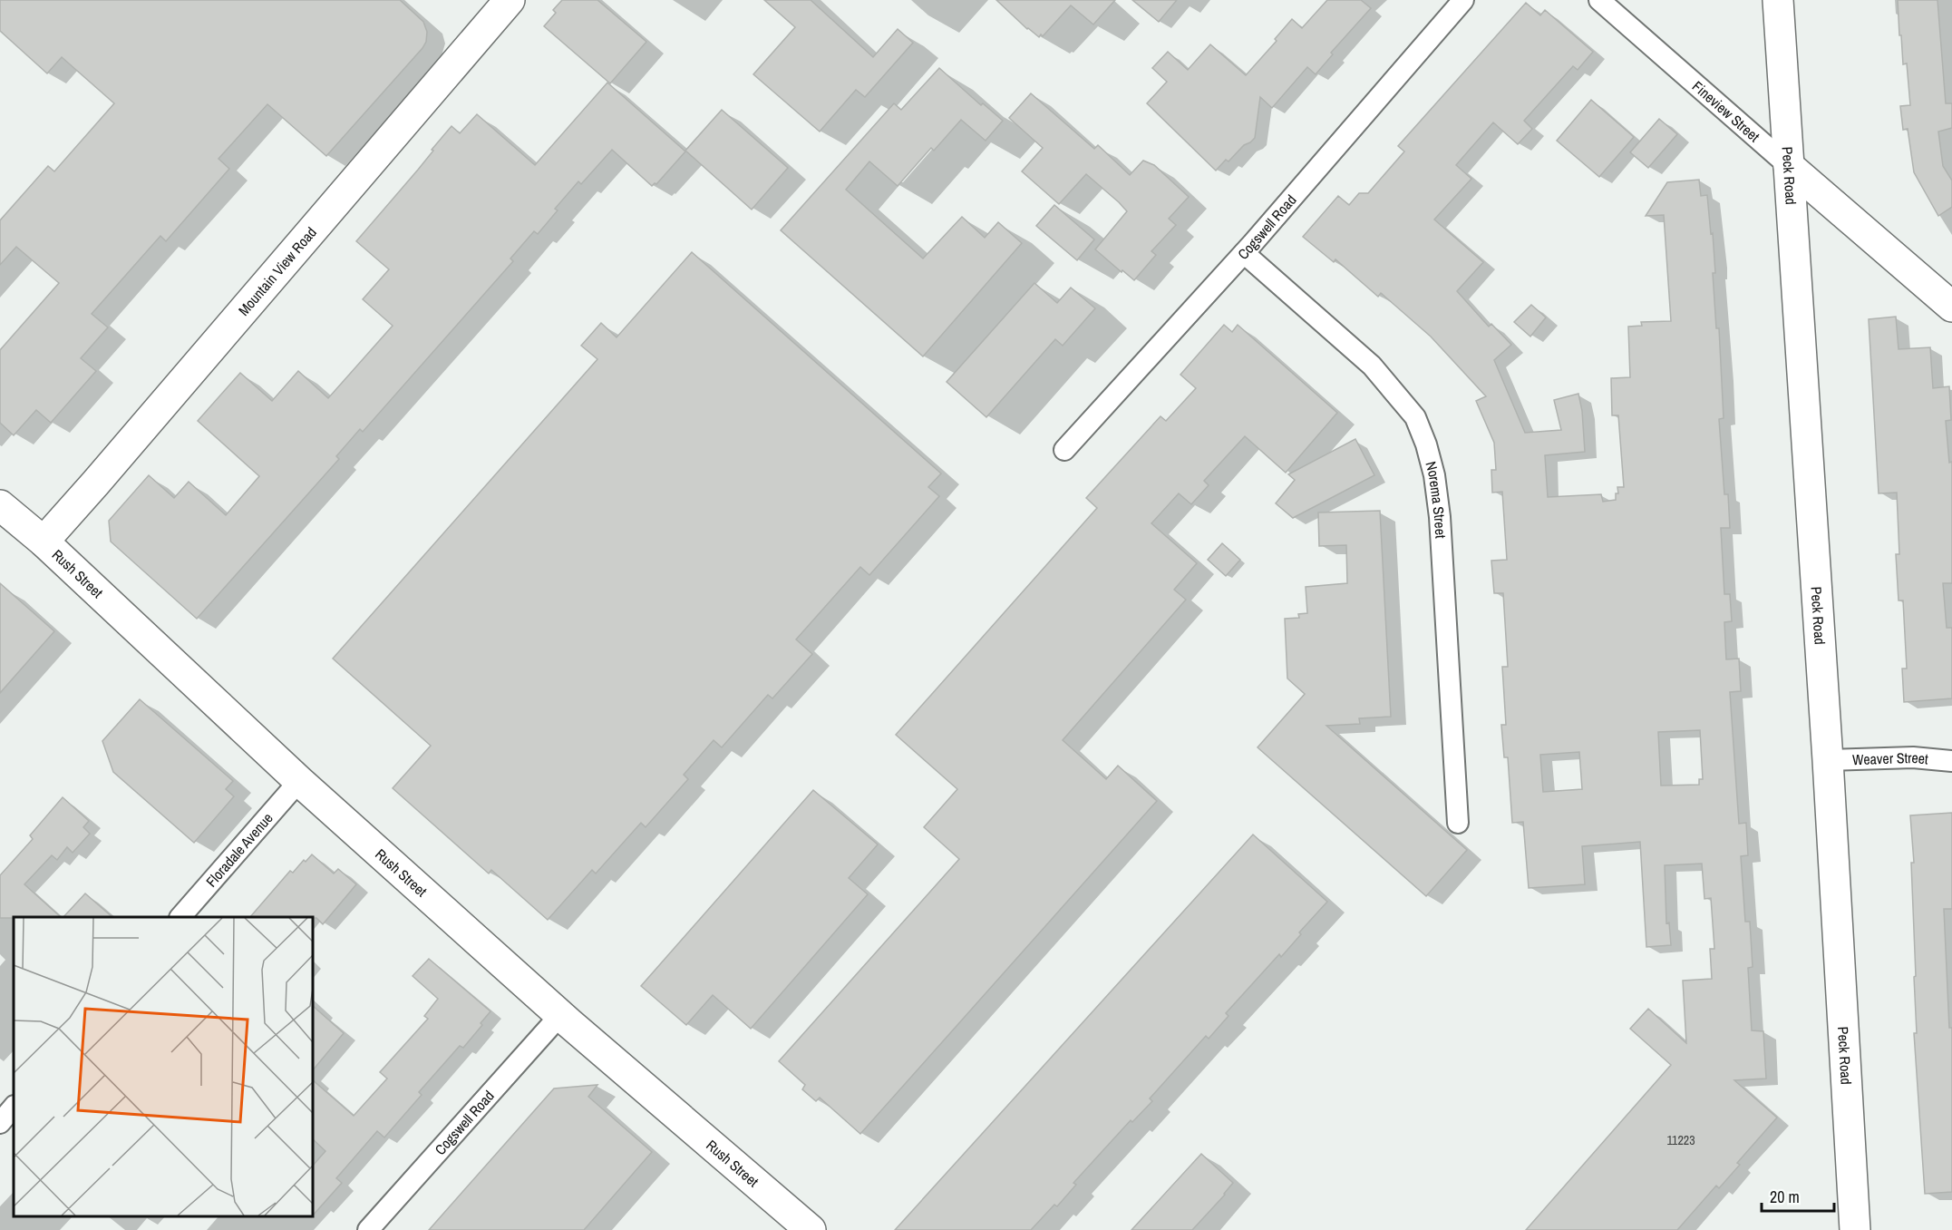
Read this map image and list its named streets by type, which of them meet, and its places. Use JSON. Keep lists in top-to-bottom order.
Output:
{
  "streets": {
    "street": [
      "Fineview Street",
      "Peck Road",
      "Cogswell Road",
      "Mountain View Road",
      "Norema Street",
      "Rush Street",
      "Weaver Street",
      "Floradale Avenue"
    ]
  },
  "crossings": [
    ["Fineview Street", "Peck Road"],
    ["Peck Road", "Weaver Street"],
    ["Cogswell Road", "Norema Street"],
    ["Cogswell Road", "Rush Street"],
    ["Mountain View Road", "Rush Street"],
    ["Rush Street", "Floradale Avenue"]
  ],
  "house_numbers": ["11223"],
  "scale_bar": "20 m"
}
